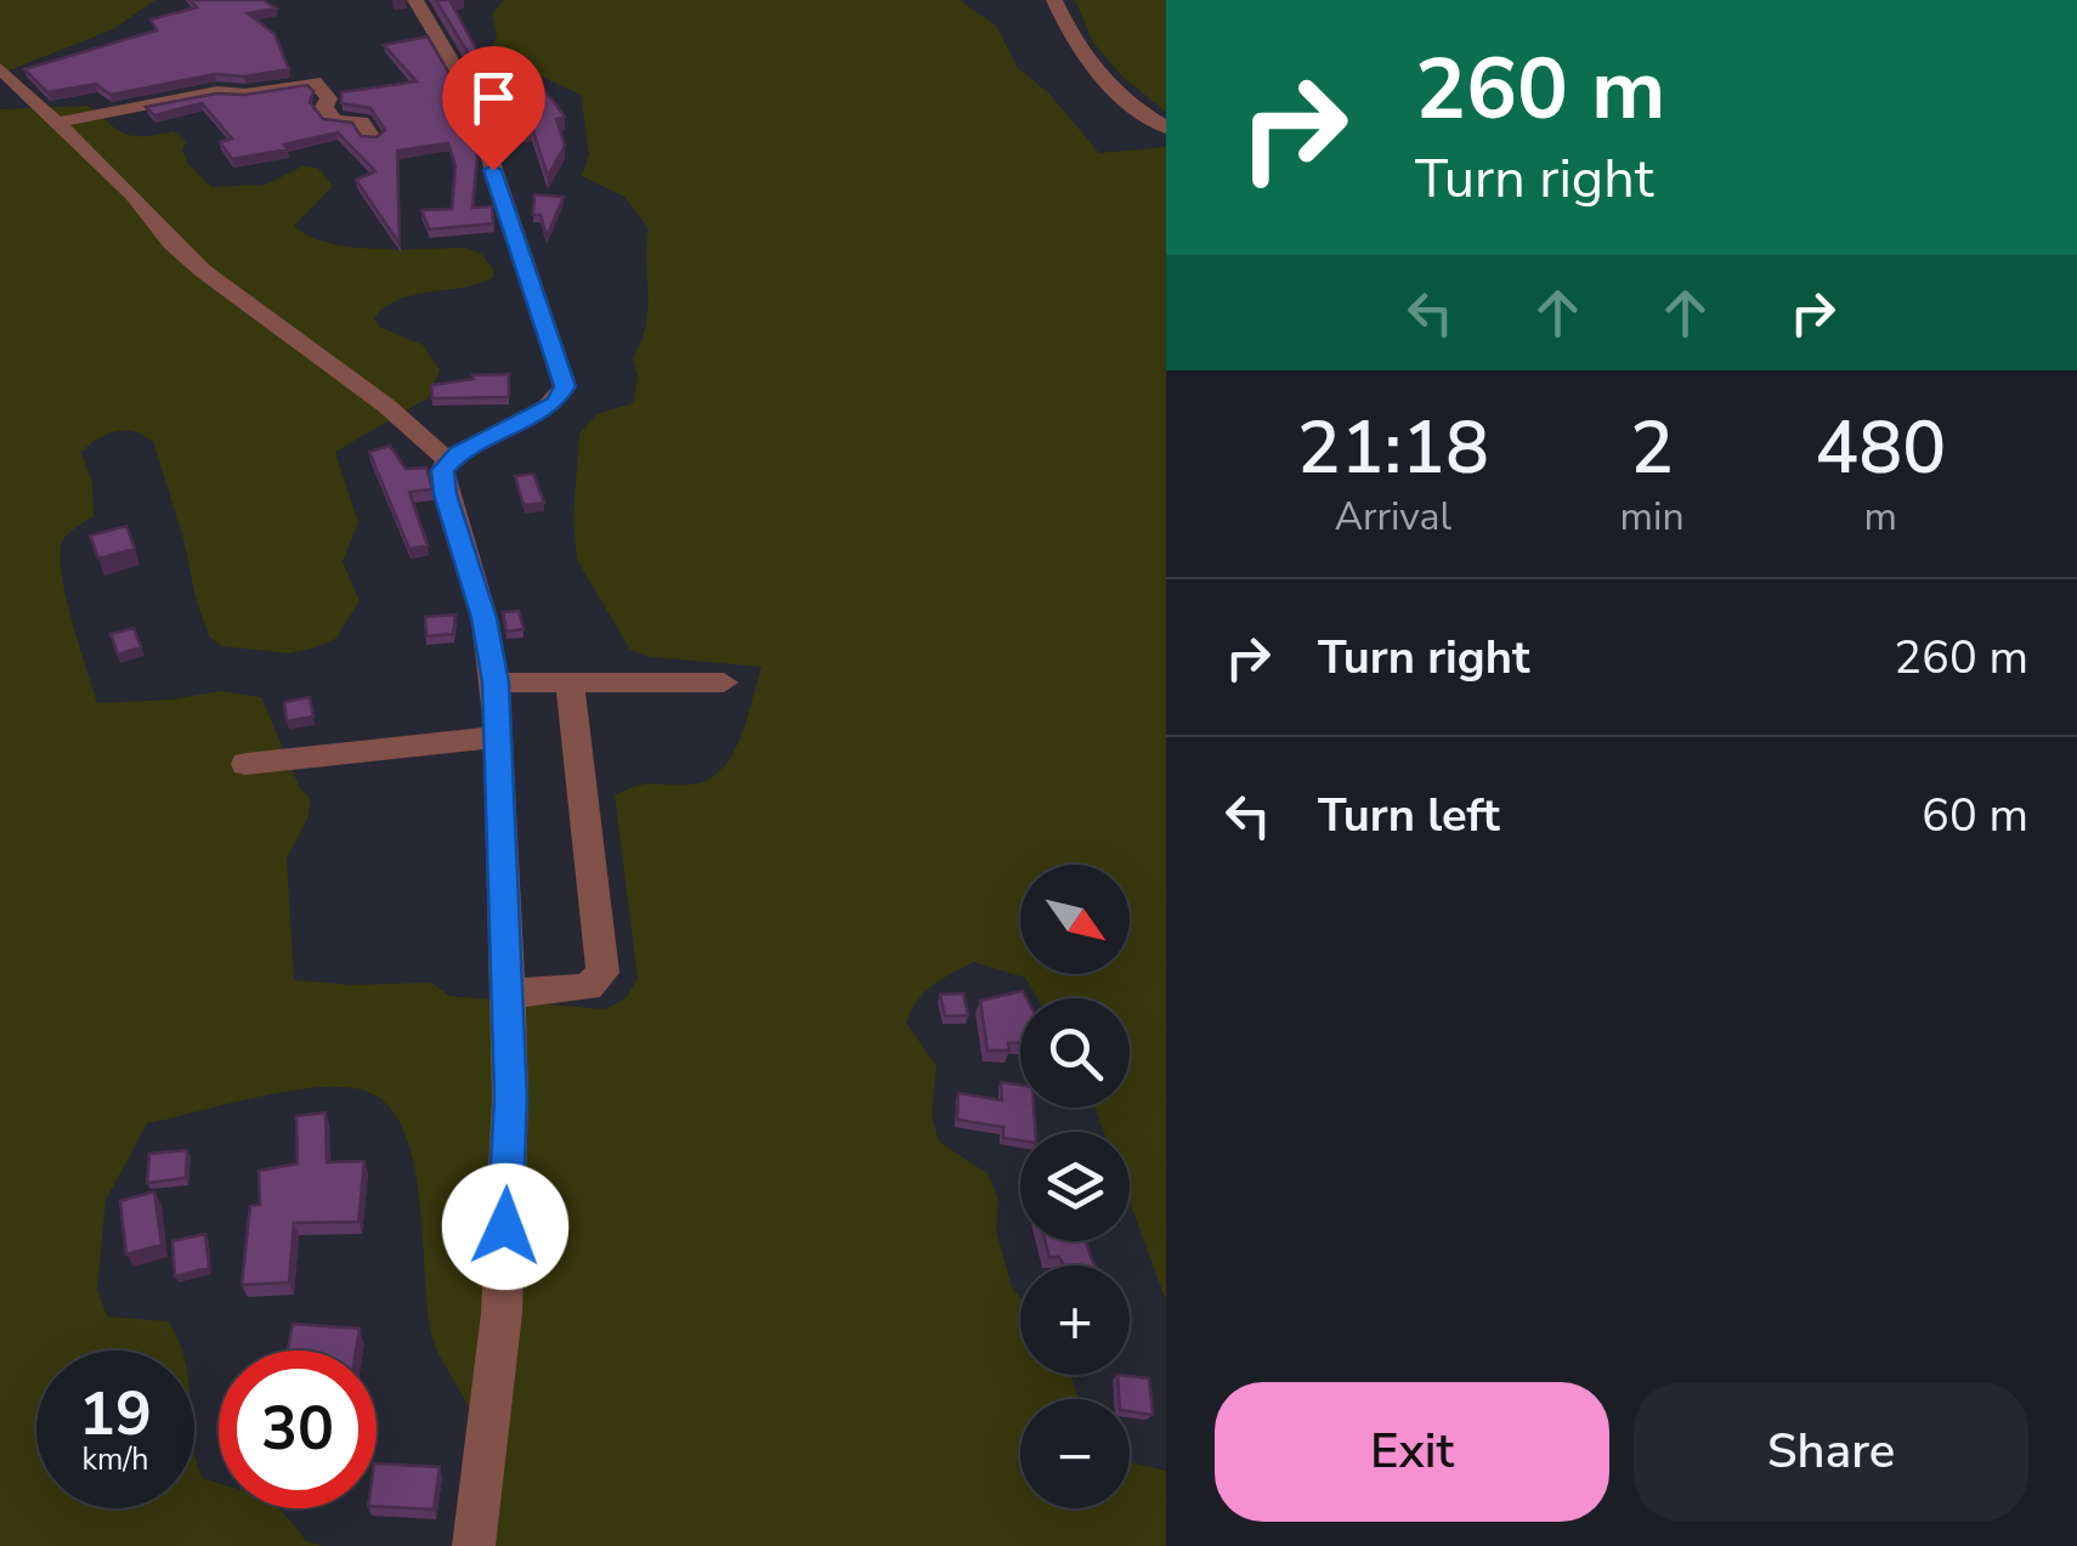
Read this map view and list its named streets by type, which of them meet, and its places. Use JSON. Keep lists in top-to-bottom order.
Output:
{
  "north": "bottom right",
  "page": {
    "turn": ["260 m", "Turn right"],
    "eta": [
      "21:18",
      "Arrival",
      "2",
      "min",
      "480",
      "m"
    ],
    "list": [
      {
        "name": "Turn right",
        "value": "260 m"
      },
      {
        "name": "Turn left",
        "value": "60 m"
      }
    ],
    "map_buttons": ["+", "−"],
    "speed": "19 km/h",
    "limit": "30",
    "buttons": ["Exit", "Share"]
  }
}
